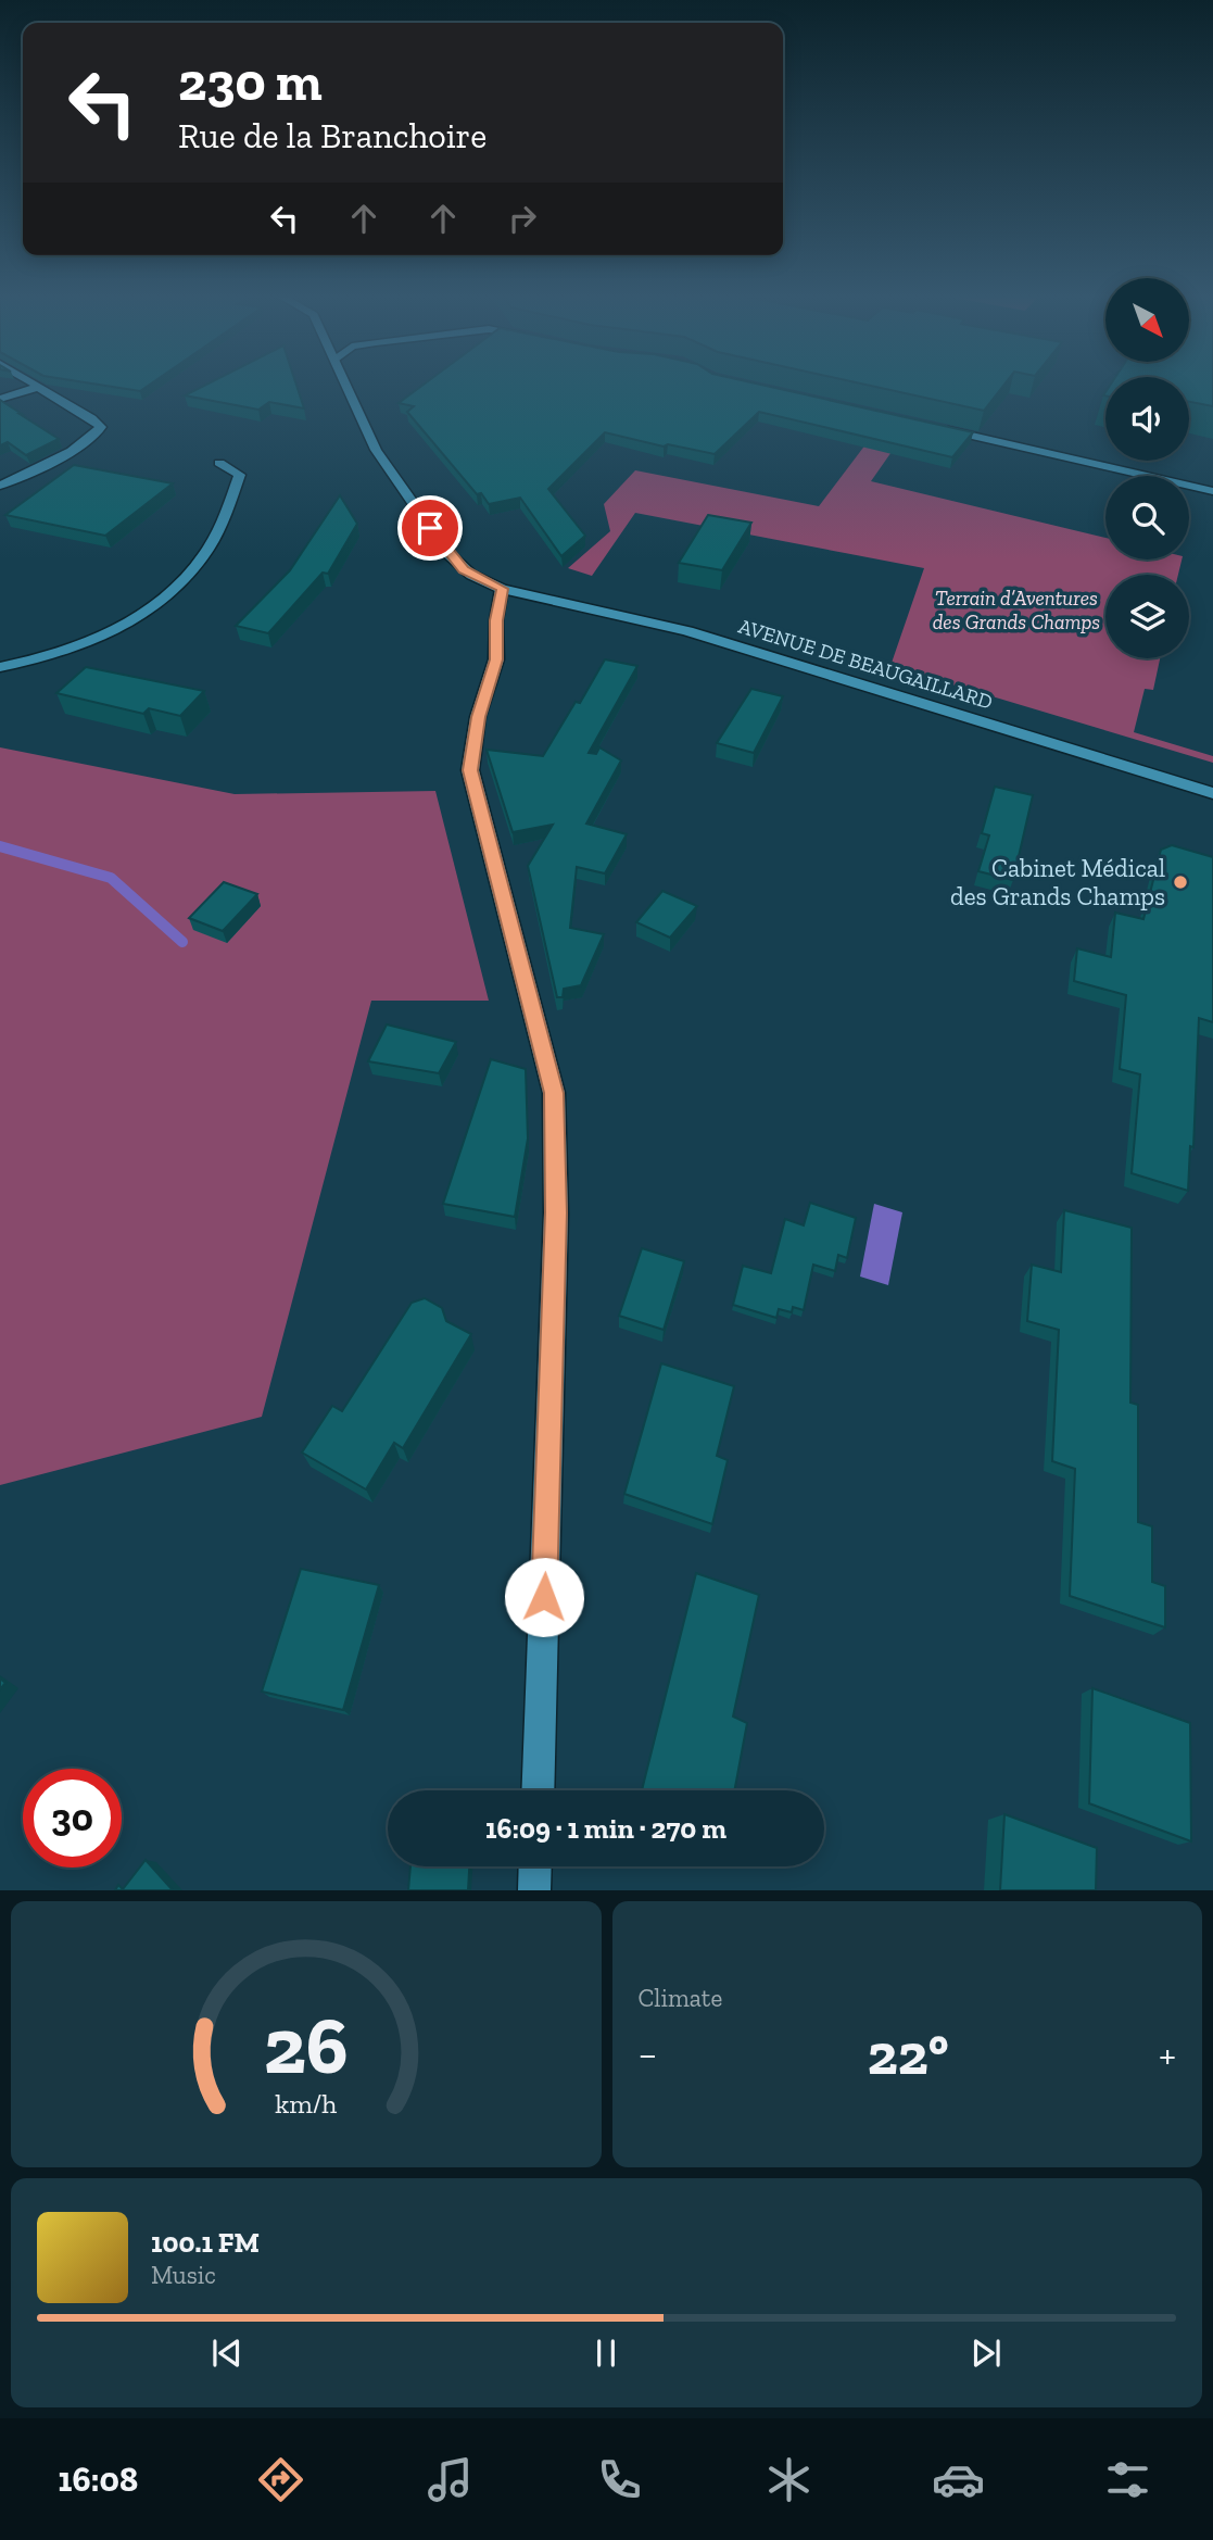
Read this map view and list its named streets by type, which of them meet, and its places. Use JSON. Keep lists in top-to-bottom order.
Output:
{
  "streets": {
    "main road": ["AVENUE DE BEAUGAILLARD"]
  },
  "parks": ["Terrain d’Aventures des Grands Champs"],
  "places": ["Cabinet Médical des Grands Champs"],
  "north": "bottom right",
  "page": {
    "turn": ["230 m", "Rue de la Branchoire"],
    "limit": "30",
    "trip": "16:09 · 1 min · 270 m",
    "tile": "Climate",
    "heat": ["−", "22°", "+"],
    "song": ["100.1 FM", "Music"],
    "tabs": "16:08",
    "gauge": ["26", "km/h"]
  }
}
